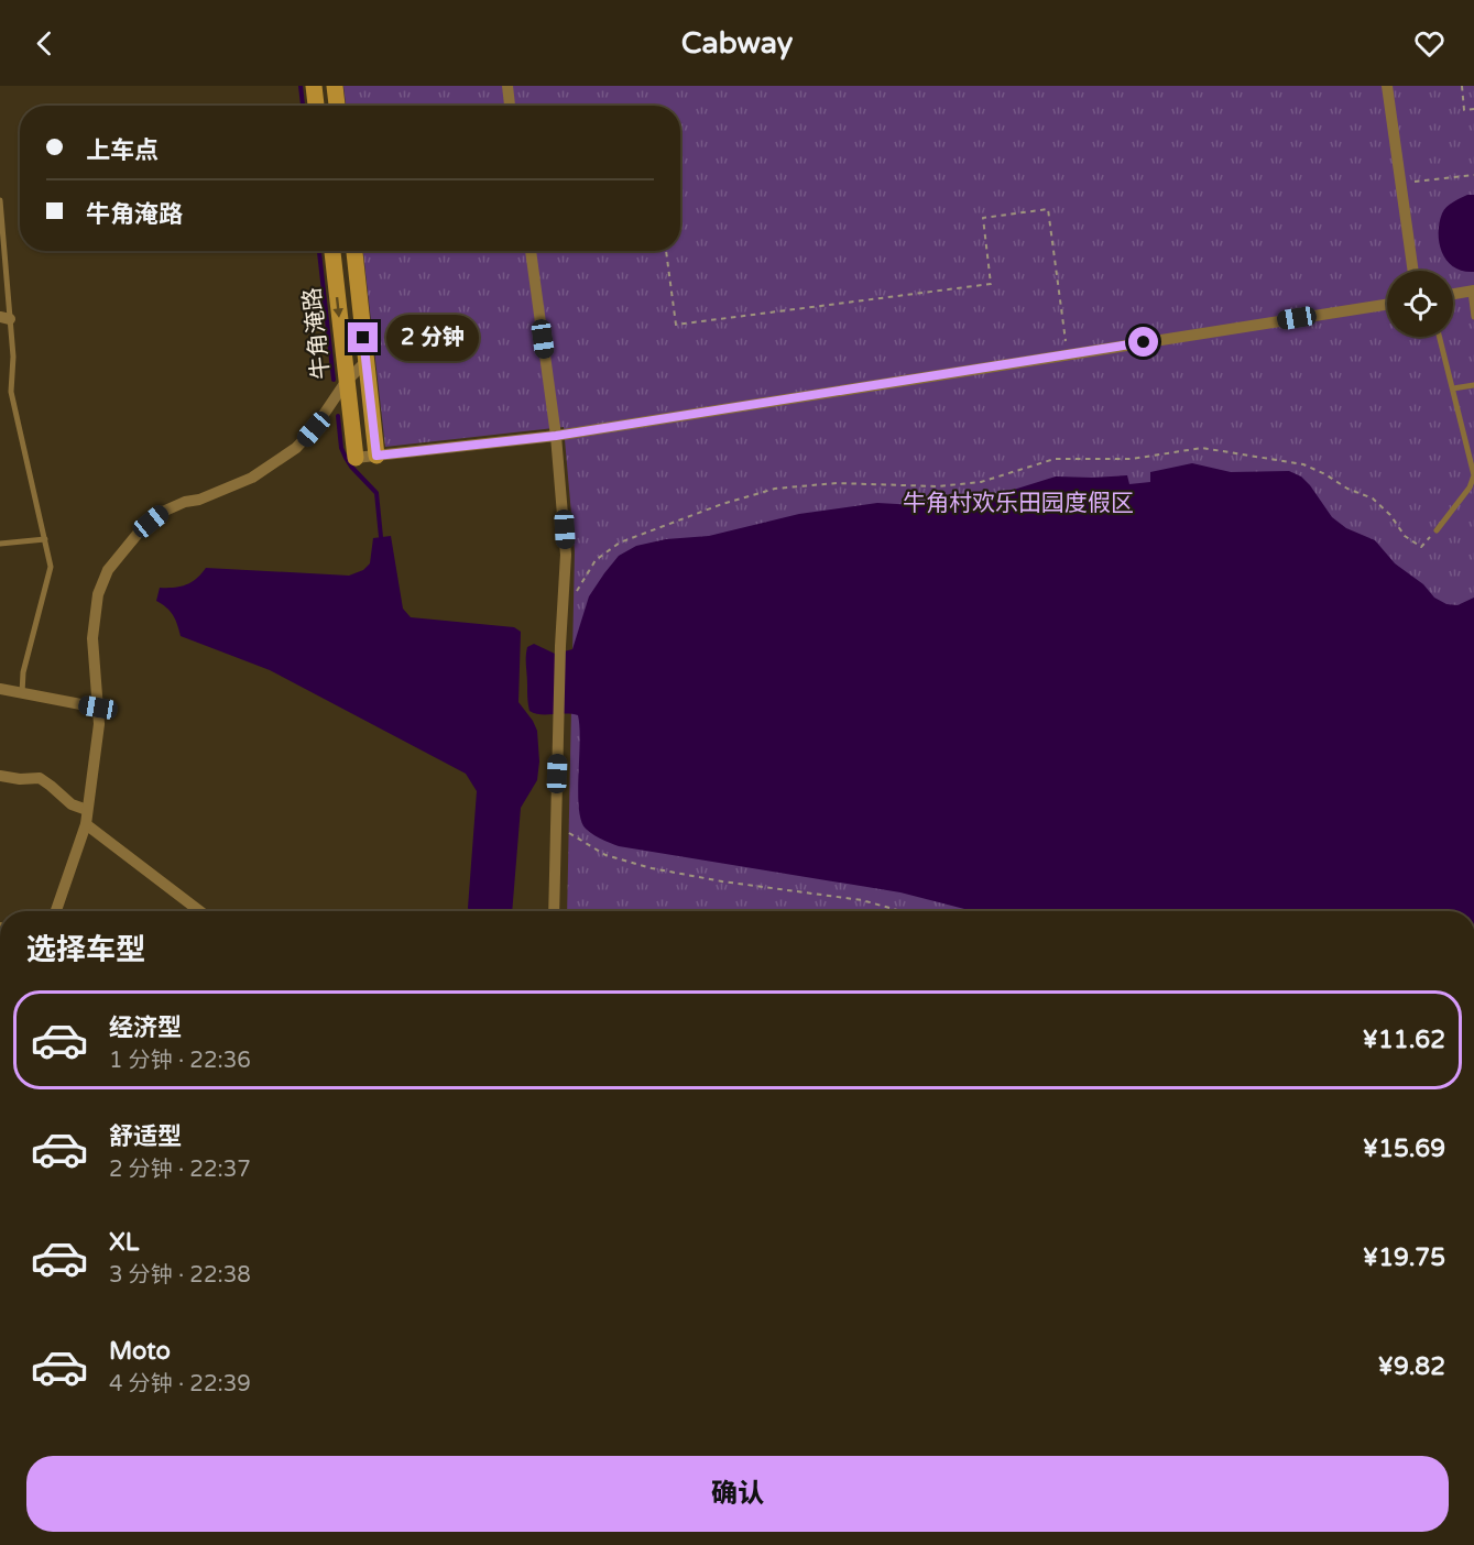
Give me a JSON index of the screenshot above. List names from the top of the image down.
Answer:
{
  "streets": {
    "street": ["牛角淹路"]
  },
  "parks": ["牛角村欢乐田园度假区"],
  "page": {
    "header": "Cabway",
    "banner": ["上车点", "牛角淹路"],
    "bubble": "2 分钟",
    "heading": "选择车型",
    "list": [
      {
        "name": "经济型",
        "note": "1 分钟 · 22:36",
        "value": "¥11.62"
      },
      {
        "name": "舒适型",
        "note": "2 分钟 · 22:37",
        "value": "¥15.69"
      },
      {
        "name": "XL",
        "note": "3 分钟 · 22:38",
        "value": "¥19.75"
      },
      {
        "name": "Moto",
        "note": "4 分钟 · 22:39",
        "value": "¥9.82"
      }
    ],
    "buttons": "确认"
  }
}
